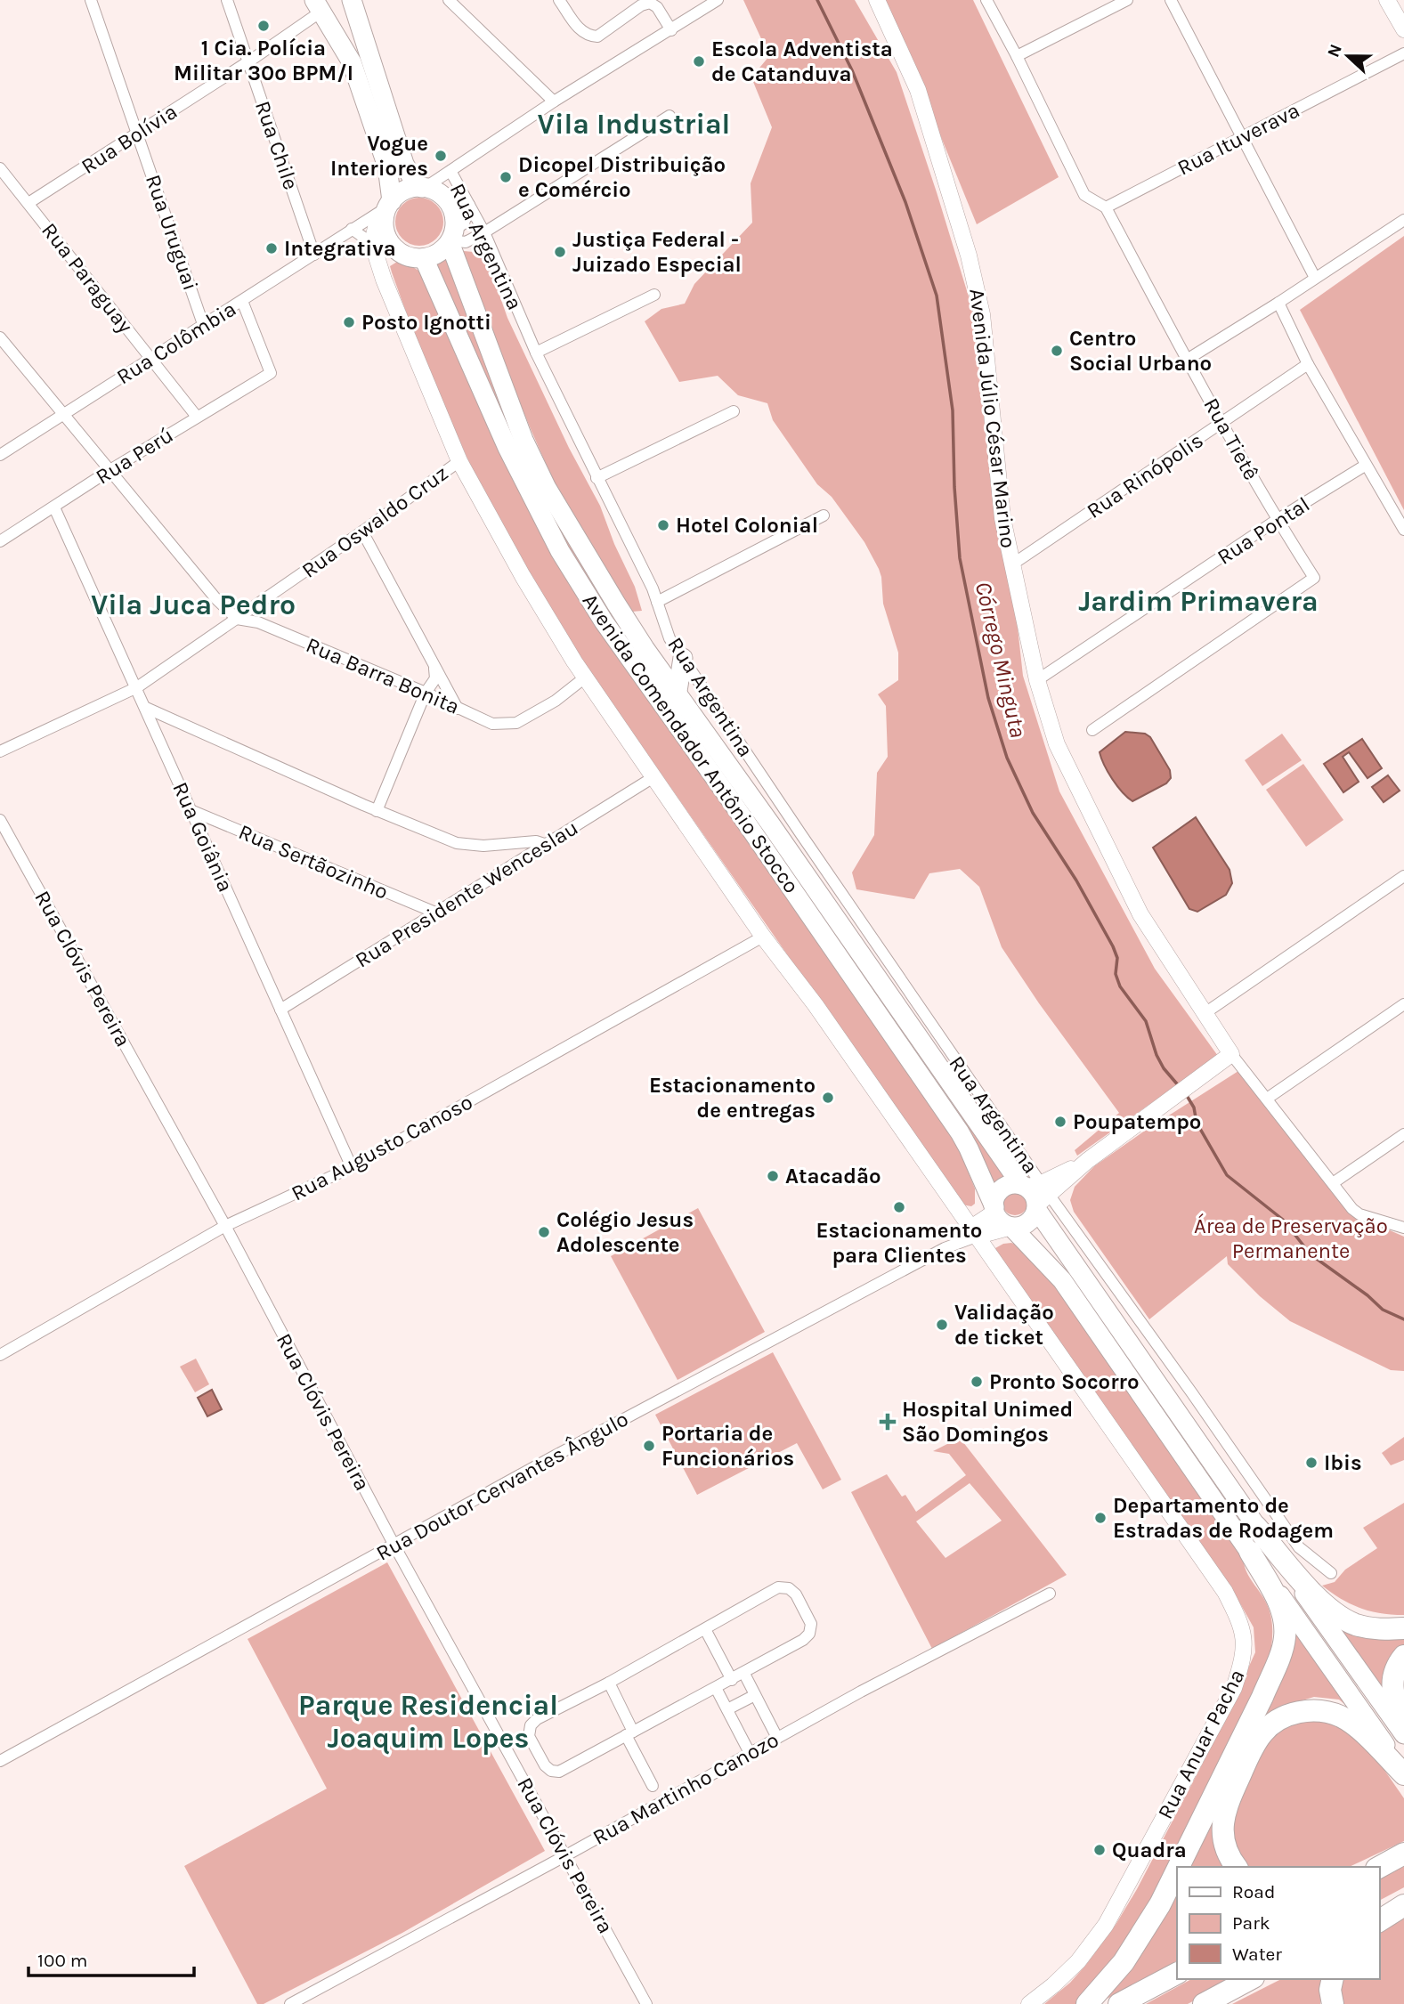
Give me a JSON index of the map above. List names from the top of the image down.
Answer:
{
  "streets": {
    "main road": ["Avenida Comendador Antônio Stocco"],
    "street": [
      "Rua Bolívia",
      "Rua Ituverava",
      "Rua Chile",
      "Rua Uruguai",
      "Rua Argentina",
      "Rua Paraguay",
      "Rua Colômbia",
      "Avenida Júlio César Marino",
      "Rua Tietê",
      "Rua Perú",
      "Rua Rinópolis",
      "Rua Oswaldo Cruz",
      "Rua Pontal",
      "Rua Barra Bonita",
      "Rua Goiânia",
      "Rua Sertãozinho",
      "Rua Presidente Wenceslau",
      "Rua Clóvis Pereira",
      "Rua Augusto Canoso",
      "Rua Doutor Cervantes Ângulo",
      "Rua Anuar Pacha",
      "Rua Martinho Canozo"
    ]
  },
  "crossings": [
    ["Rua Bolívia", "Rua Chile"],
    ["Rua Bolívia", "Rua Uruguai"],
    ["Rua Bolívia", "Rua Paraguay"],
    ["Rua Ituverava", "Rua Tietê"],
    ["Rua Chile", "Rua Colômbia"],
    ["Rua Uruguai", "Rua Colômbia"],
    ["Rua Argentina", "Avenida Comendador Antônio Stocco"],
    ["Rua Paraguay", "Rua Colômbia"],
    ["Rua Paraguay", "Rua Perú"],
    ["Rua Colômbia", "Rua Perú"],
    ["Rua Colômbia", "Avenida Comendador Antônio Stocco"],
    ["Avenida Júlio César Marino", "Rua Rinópolis"],
    ["Avenida Júlio César Marino", "Rua Pontal"],
    ["Rua Tietê", "Rua Rinópolis"],
    ["Rua Tietê", "Rua Pontal"],
    ["Rua Perú", "Rua Goiânia"],
    ["Rua Oswaldo Cruz", "Rua Barra Bonita"],
    ["Rua Oswaldo Cruz", "Rua Goiânia"],
    ["Rua Goiânia", "Rua Sertãozinho"],
    ["Rua Goiânia", "Rua Presidente Wenceslau"],
    ["Rua Goiânia", "Rua Augusto Canoso"],
    ["Rua Sertãozinho", "Rua Presidente Wenceslau"],
    ["Rua Clóvis Pereira", "Rua Augusto Canoso"],
    ["Rua Clóvis Pereira", "Rua Doutor Cervantes Ângulo"],
    ["Rua Clóvis Pereira", "Rua Martinho Canozo"],
    ["Rua Doutor Cervantes Ângulo", "Rua Anuar Pacha"]
  ],
  "districts": [
    "Vila Industrial",
    "Jardim Primavera",
    "Vila Juca Pedro",
    "Parque Residencial Joaquim Lopes"
  ],
  "water": ["Córrego Minguta"],
  "parks": ["Área de Preservação Permanente"],
  "places": {
    "other": [
      "1 Cia. Polícia Militar 30º BPM/I",
      "Escola Adventista de Catanduva",
      "Vogue Interiores",
      "Dicopel Distribuição e Comércio",
      "Integrativa",
      "Justiça Federal - Juizado Especial",
      "Posto Ignotti",
      "Centro Social Urbano",
      "Hotel Colonial",
      "Estacionamento de entregas",
      "Poupatempo",
      "Atacadão",
      "Estacionamento para Clientes",
      "Colégio Jesus Adolescente",
      "Validação de ticket",
      "Pronto Socorro",
      "Portaria de Funcionários",
      "Ibis",
      "Departamento de Estradas de Rodagem",
      "Quadra"
    ],
    "health": ["Hospital Unimed São Domingos"]
  },
  "legend": ["Road", "Park", "Water"],
  "scale_bar": "100 m",
  "north": "left"
}
